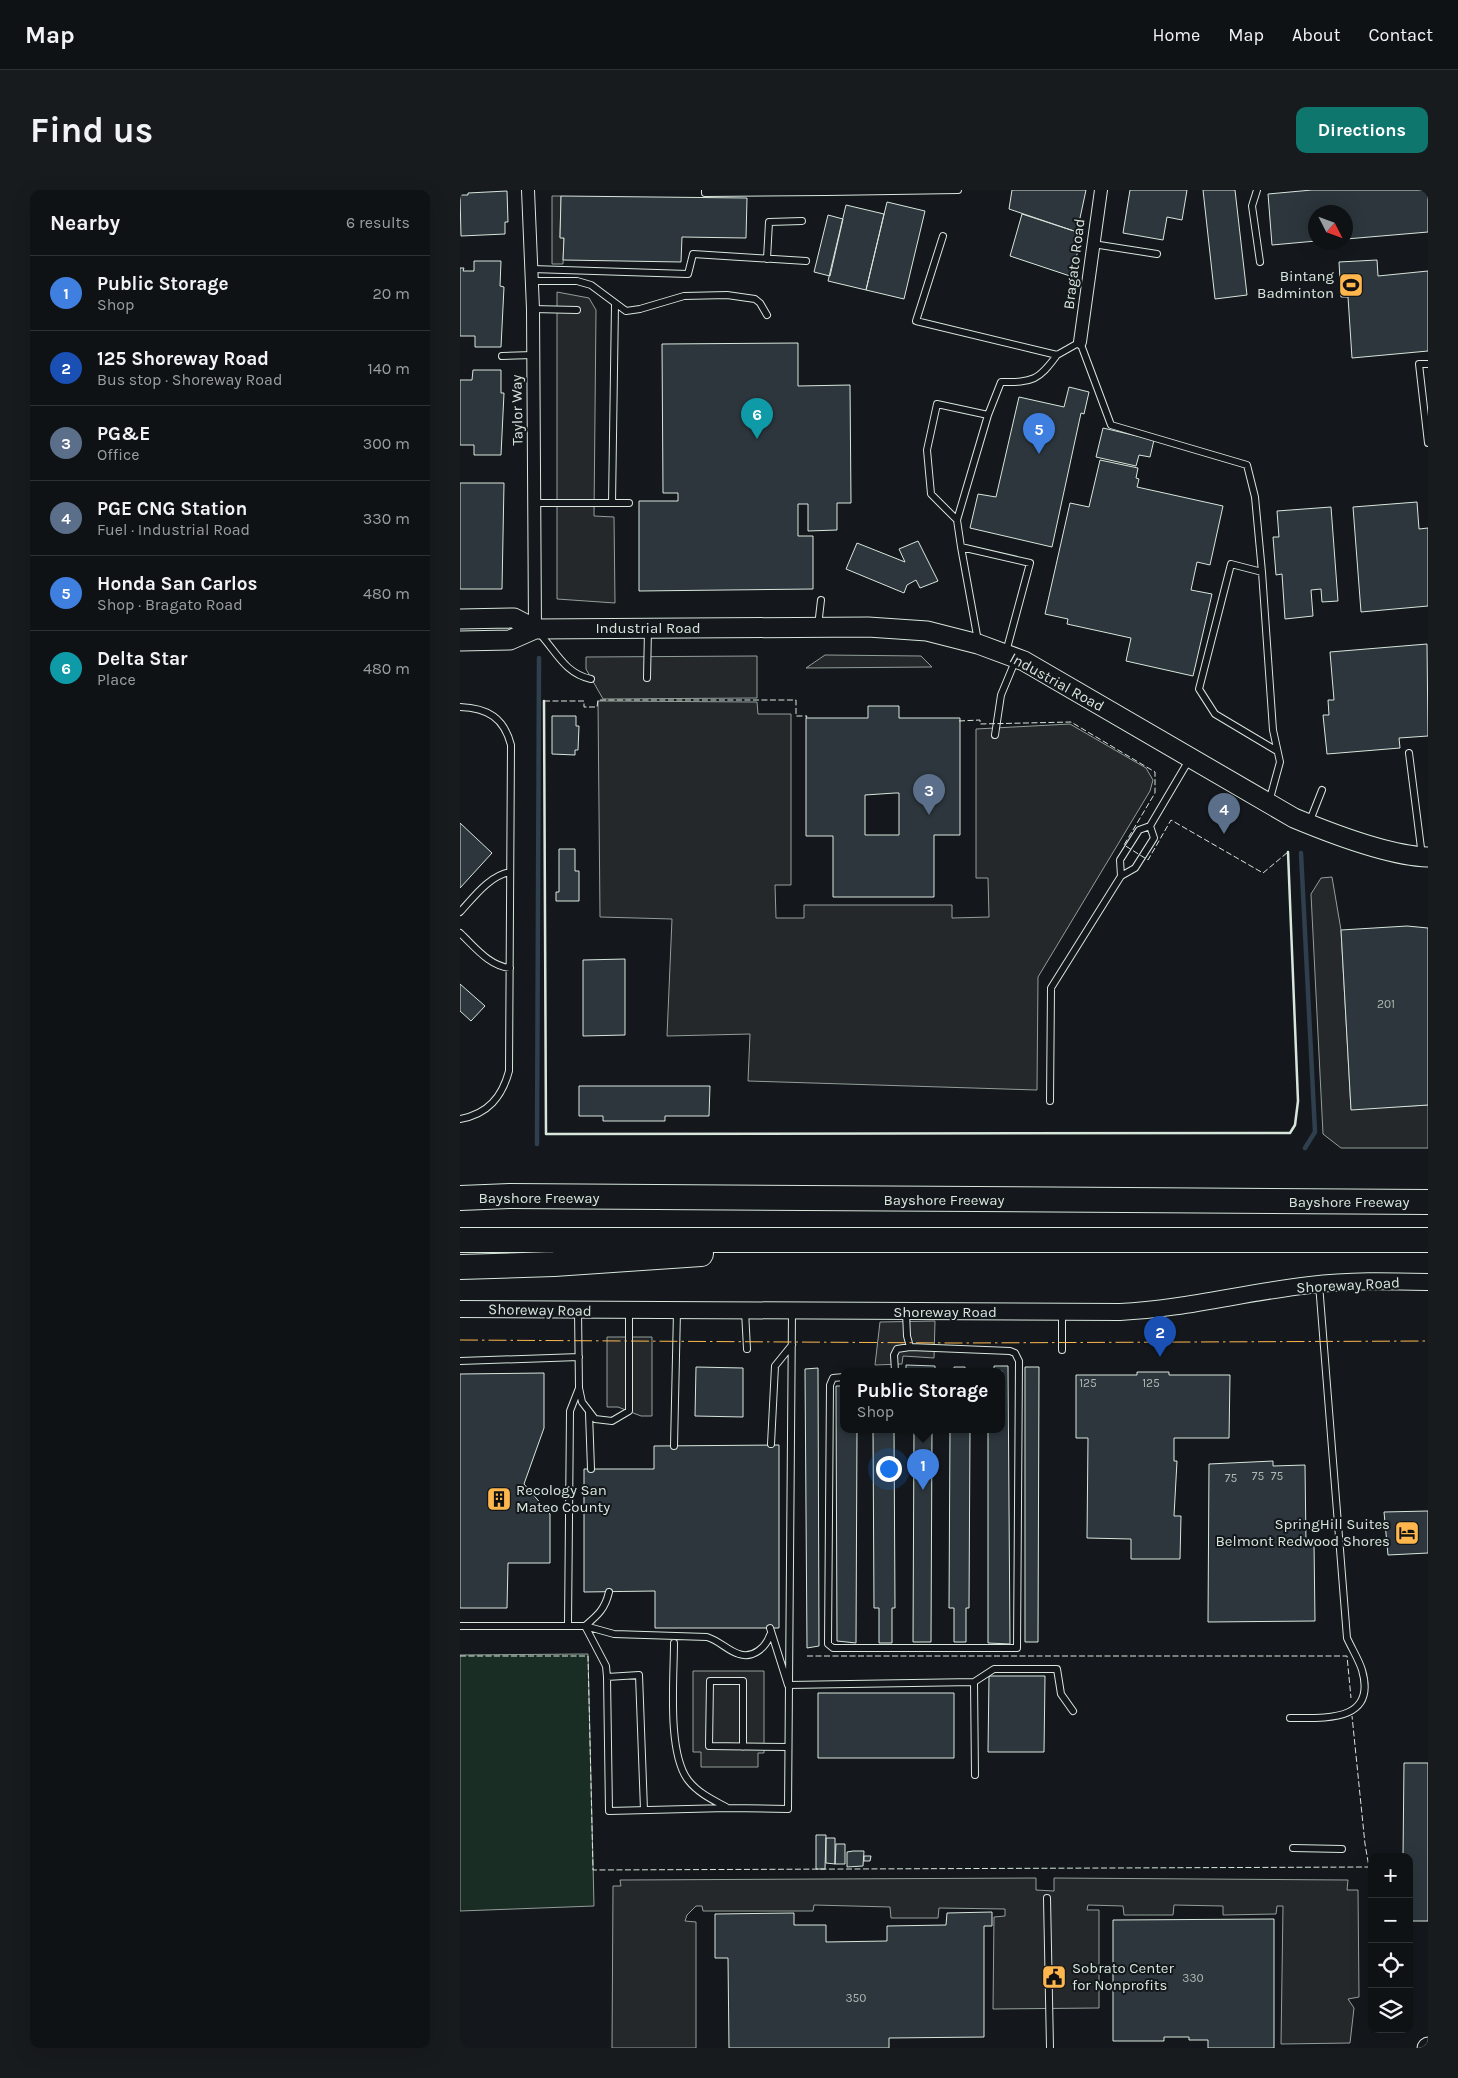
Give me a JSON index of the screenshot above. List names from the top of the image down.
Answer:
{
  "streets": {
    "highway": ["Bayshore Freeway"],
    "main road": ["Industrial Road"],
    "street": ["Bragato Road", "Taylor Way", "Shoreway Road"]
  },
  "crossings": [
    ["Taylor Way", "Industrial Road"]
  ],
  "places": {
    "sports": ["Bintang Badminton"],
    "building": ["Recology San Mateo County"],
    "hotel": ["SpringHill Suites Belmont Redwood Shores"],
    "public building": ["Sobrato Center for Nonprofits"]
  },
  "house_numbers": [
    "201",
    "125",
    "125",
    "75",
    "75",
    "75",
    "330",
    "350"
  ],
  "north": "bottom right",
  "page": {
    "header": "Map",
    "nav": [
      "Home",
      "Map",
      "About",
      "Contact"
    ],
    "buttons": "Directions",
    "title": "Find us",
    "heading": ["Nearby", "6 results"],
    "list": [
      {
        "mark": "1",
        "name": "Public Storage",
        "note": "Shop",
        "value": "20 m"
      },
      {
        "mark": "2",
        "name": "125 Shoreway Road",
        "note": "Bus stop · Shoreway Road",
        "value": "140 m"
      },
      {
        "mark": "3",
        "name": "PG&E",
        "note": "Office",
        "value": "300 m"
      },
      {
        "mark": "4",
        "name": "PGE CNG Station",
        "note": "Fuel · Industrial Road",
        "value": "330 m"
      },
      {
        "mark": "5",
        "name": "Honda San Carlos",
        "note": "Shop · Bragato Road",
        "value": "480 m"
      },
      {
        "mark": "6",
        "name": "Delta Star",
        "note": "Place",
        "value": "480 m"
      }
    ],
    "pins": [
      "6",
      "5",
      "3",
      "4",
      "2",
      "1"
    ],
    "popup": ["Public Storage", "Shop"],
    "map_buttons": ["+", "−"]
  }
}
